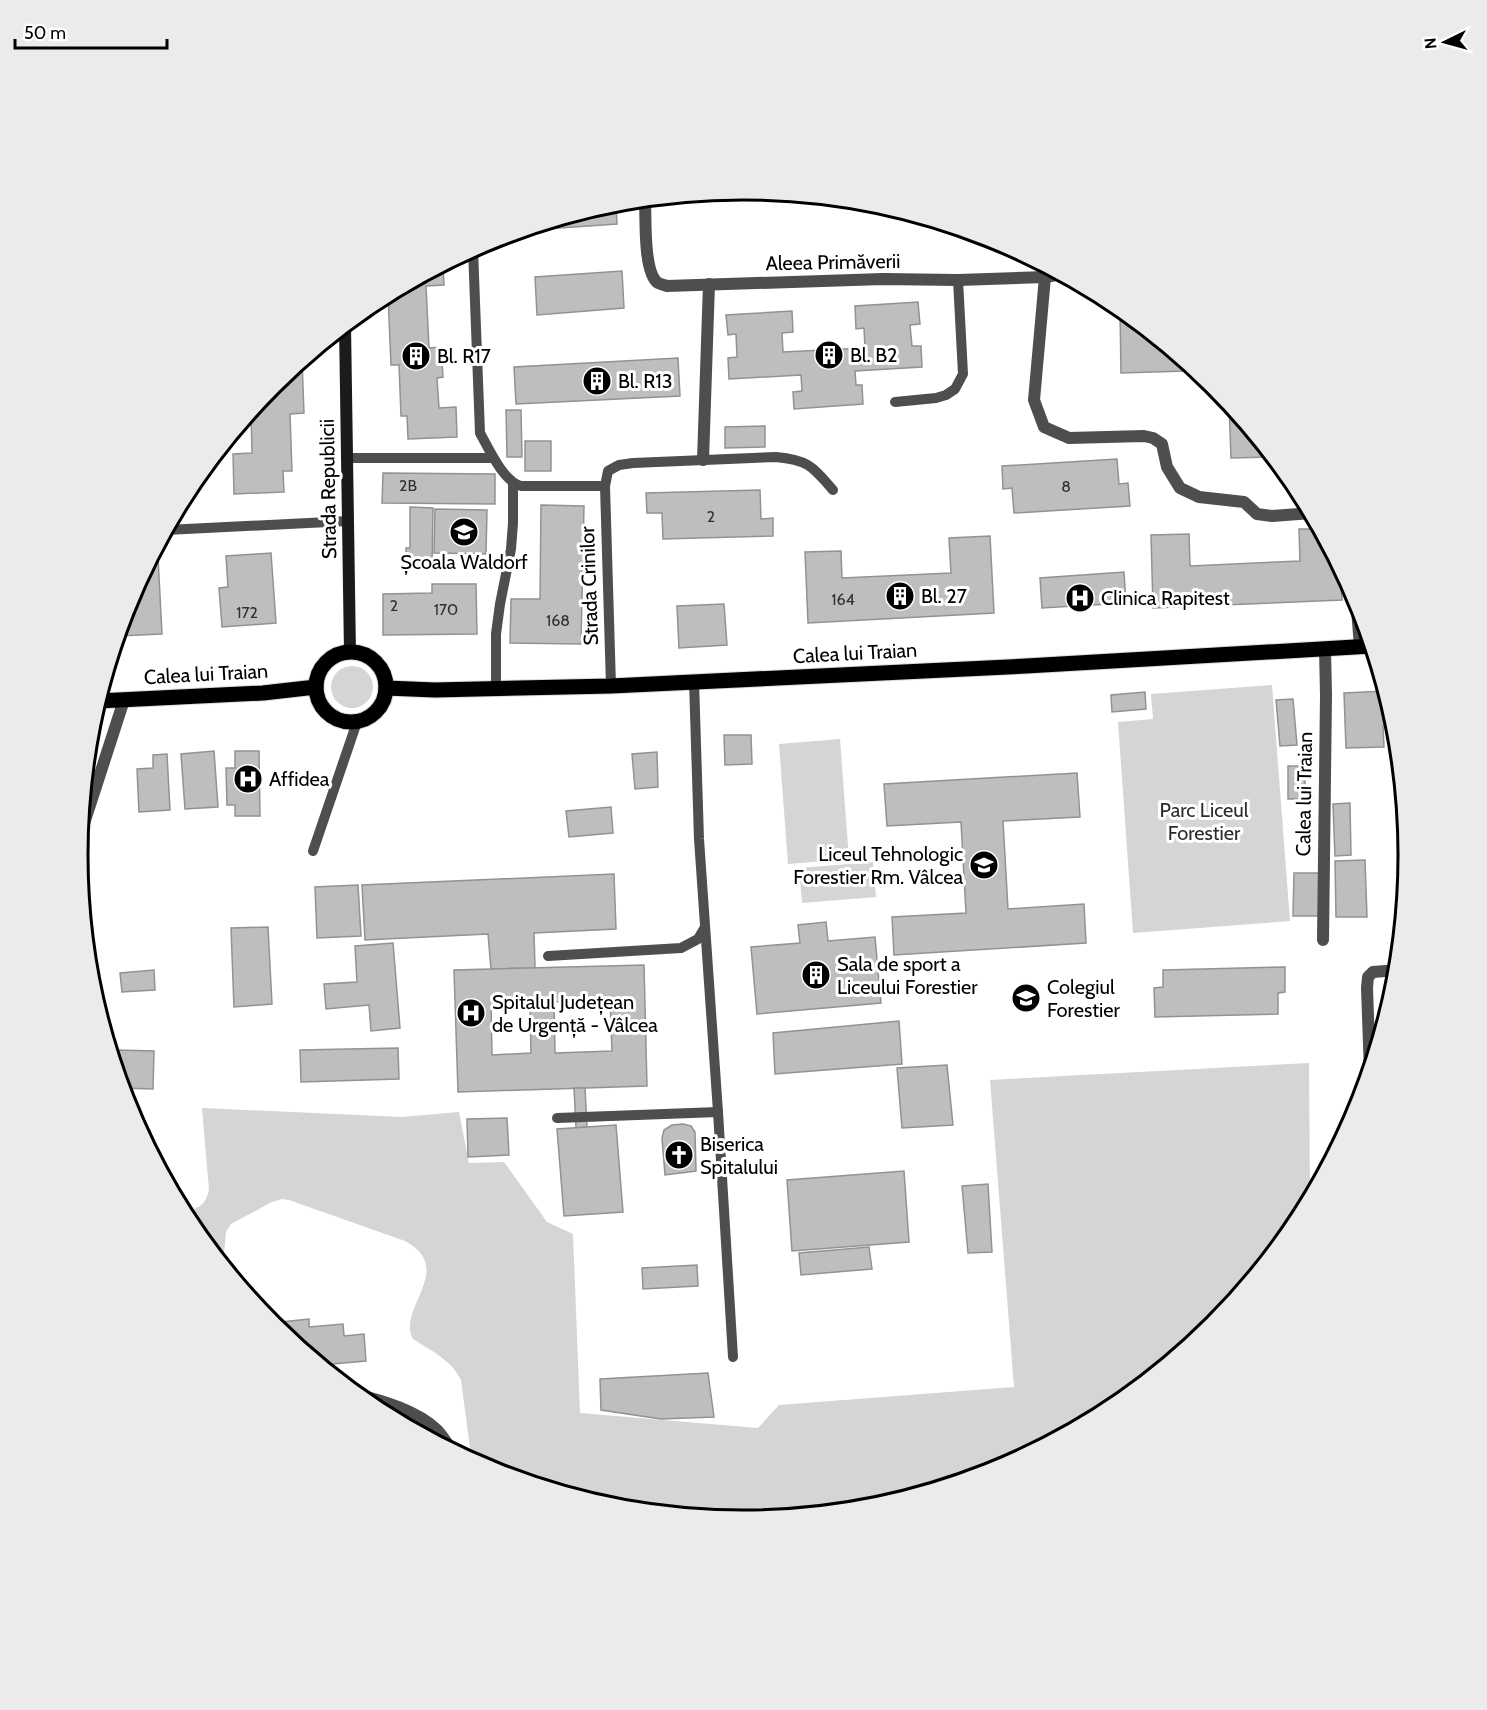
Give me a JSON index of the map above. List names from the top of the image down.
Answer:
{
  "streets": {
    "main road": ["Strada Republicii", "Calea lui Traian"],
    "street": ["Aleea Primăverii"],
    "lane": ["Strada Crinilor"]
  },
  "crossings": [
    ["Strada Republicii", "Calea lui Traian"],
    ["Strada Crinilor", "Calea lui Traian"]
  ],
  "parks": ["Parc Liceul Forestier"],
  "places": {
    "building": [
      "Bl. B2",
      "Bl. R17",
      "Bl. R13",
      "Bl. 27",
      "Sala de sport a Liceului Forestier"
    ],
    "school or university": ["Școala Waldorf", "Liceul Tehnologic Forestier Rm. Vâlcea", "Colegiul Forestier"],
    "hospital": ["Clinica Rapitest", "Affidea", "Spitalul Județean de Urgență - Vâlcea"],
    "church": ["Biserica Spitalului"]
  },
  "house_numbers": [
    "2B",
    "8",
    "2",
    "164",
    "2",
    "170",
    "172",
    "168"
  ],
  "scale_bar": "50 m",
  "north": "left"
}
